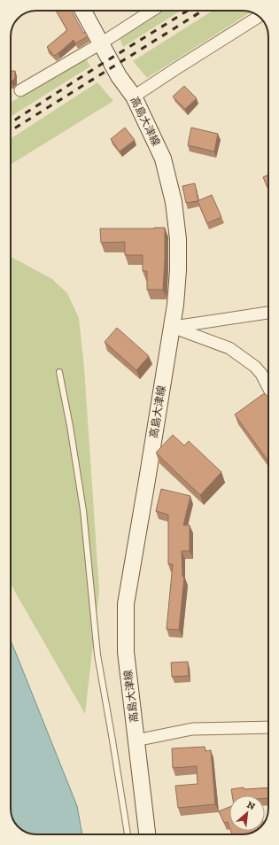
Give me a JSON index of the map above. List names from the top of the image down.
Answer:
{
  "streets": {
    "main road": ["高島大津線"]
  },
  "north": "top right"
}
